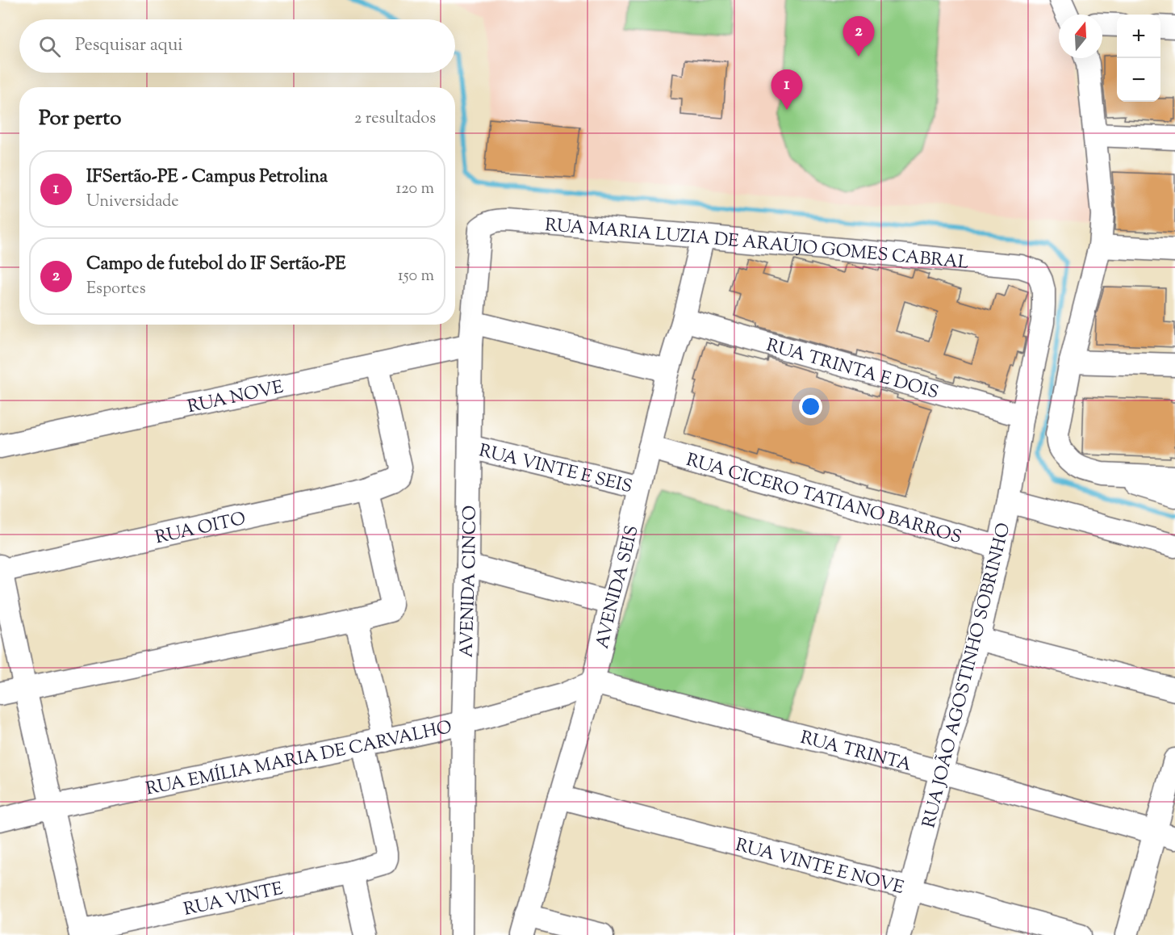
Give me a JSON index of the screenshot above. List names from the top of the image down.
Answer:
{
  "streets": {
    "street": [
      "RUA MARIA LUZIA DE ARAÚJO GOMES CABRAL",
      "RUA TRINTA E DOIS",
      "RUA NOVE",
      "RUA VINTE E SEIS",
      "RUA CICERO TATIANO BARROS",
      "RUA OITO",
      "AVENIDA CINCO",
      "AVENIDA SEIS",
      "RUA JOÃO AGOSTINHO SOBRINHO",
      "RUA TRINTA",
      "RUA EMÍLIA MARIA DE CARVALHO",
      "RUA VINTE E NOVE",
      "RUA VINTE"
    ]
  },
  "crossings": [
    ["RUA MARIA LUZIA DE ARAÚJO GOMES CABRAL", "AVENIDA CINCO"],
    ["RUA MARIA LUZIA DE ARAÚJO GOMES CABRAL", "AVENIDA SEIS"],
    ["RUA MARIA LUZIA DE ARAÚJO GOMES CABRAL", "RUA JOÃO AGOSTINHO SOBRINHO"],
    ["RUA TRINTA E DOIS", "AVENIDA SEIS"],
    ["RUA TRINTA E DOIS", "RUA JOÃO AGOSTINHO SOBRINHO"],
    ["RUA NOVE", "RUA OITO"],
    ["RUA NOVE", "AVENIDA CINCO"],
    ["RUA VINTE E SEIS", "AVENIDA CINCO"],
    ["RUA VINTE E SEIS", "AVENIDA SEIS"],
    ["RUA CICERO TATIANO BARROS", "AVENIDA SEIS"],
    ["RUA CICERO TATIANO BARROS", "RUA JOÃO AGOSTINHO SOBRINHO"],
    ["AVENIDA CINCO", "RUA EMÍLIA MARIA DE CARVALHO"],
    ["AVENIDA SEIS", "RUA TRINTA"],
    ["AVENIDA SEIS", "RUA EMÍLIA MARIA DE CARVALHO"],
    ["AVENIDA SEIS", "RUA VINTE E NOVE"],
    ["RUA JOÃO AGOSTINHO SOBRINHO", "RUA TRINTA"],
    ["RUA JOÃO AGOSTINHO SOBRINHO", "RUA VINTE E NOVE"],
    ["RUA TRINTA", "RUA EMÍLIA MARIA DE CARVALHO"],
    ["RUA EMÍLIA MARIA DE CARVALHO", "RUA VINTE"]
  ],
  "north": "top",
  "page": {
    "map_buttons": ["+", "−"],
    "pins": ["2", "1"],
    "search": "Pesquisar aqui",
    "heading": ["Por perto", "2 resultados"],
    "list": [
      {
        "mark": "1",
        "name": "IFSertão-PE - Campus Petrolina",
        "note": "Universidade",
        "value": "120 m"
      },
      {
        "mark": "2",
        "name": "Campo de futebol do IF Sertão-PE",
        "note": "Esportes",
        "value": "150 m"
      }
    ]
  }
}
